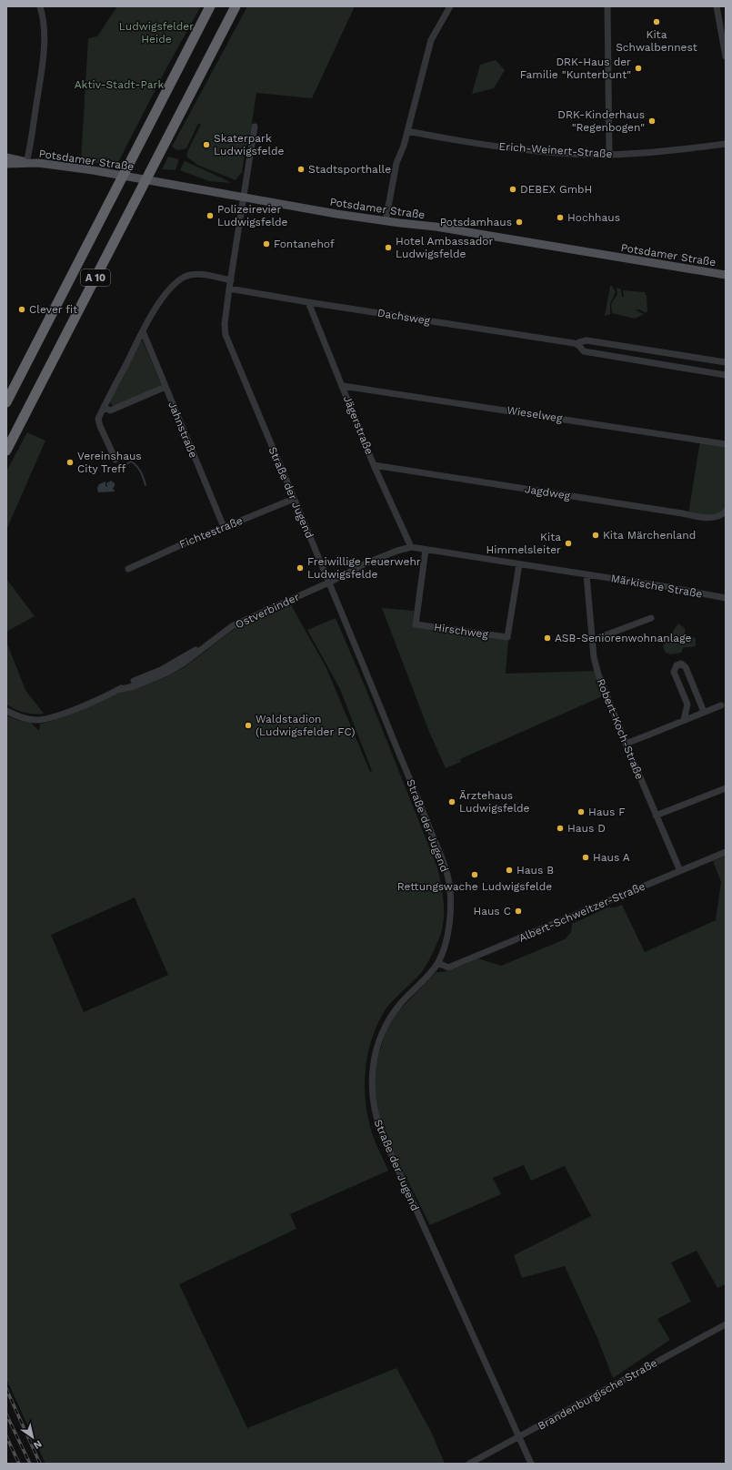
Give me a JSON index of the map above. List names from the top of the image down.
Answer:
{
  "streets": {
    "highway": ["A 10"],
    "main road": ["Potsdamer Straße"],
    "street": [
      "Erich-Weinert-Straße",
      "Dachsweg",
      "Wieselweg",
      "Jägerstraße",
      "Jahnstraße",
      "Straße der Jugend",
      "Jagdweg",
      "Fichtestraße",
      "Märkische Straße",
      "Ostverbinder",
      "Hirschweg",
      "Robert-Koch-Straße",
      "Albert-Schweitzer-Straße",
      "Brandenburgische Straße"
    ]
  },
  "crossings": [
    ["Potsdamer Straße", "Straße der Jugend"],
    ["Dachsweg", "Jägerstraße"],
    ["Dachsweg", "Straße der Jugend"],
    ["Wieselweg", "Jägerstraße"],
    ["Jägerstraße", "Jagdweg"],
    ["Jahnstraße", "Fichtestraße"],
    ["Straße der Jugend", "Fichtestraße"],
    ["Straße der Jugend", "Ostverbinder"],
    ["Straße der Jugend", "Albert-Schweitzer-Straße"],
    ["Straße der Jugend", "Brandenburgische Straße"],
    ["Märkische Straße", "Robert-Koch-Straße"],
    ["Robert-Koch-Straße", "Albert-Schweitzer-Straße"]
  ],
  "parks": ["Ludwigsfelder Heide", "Aktiv-Stadt-Park"],
  "places": [
    "Kita Schwalbennest",
    "DRK-Haus der Familie \"Kunterbunt\"",
    "DRK-Kinderhaus \"Regenbogen\"",
    "Skaterpark Ludwigsfelde",
    "Stadtsporthalle",
    "DEBEX GmbH",
    "Polizeirevier Ludwigsfelde",
    "Hochhaus",
    "Potsdamhaus",
    "Fontanehof",
    "Hotel Ambassador Ludwigsfelde",
    "Clever fit",
    "Vereinshaus City Treff",
    "Kita Märchenland",
    "Kita Himmelsleiter",
    "Freiwillige Feuerwehr Ludwigsfelde",
    "ASB-Seniorenwohnanlage",
    "Waldstadion (Ludwigsfelder FC)",
    "Ärztehaus Ludwigsfelde",
    "Haus F",
    "Haus D",
    "Haus A",
    "Haus B",
    "Rettungswache Ludwigsfelde",
    "Haus C"
  ],
  "north": "bottom right"
}
